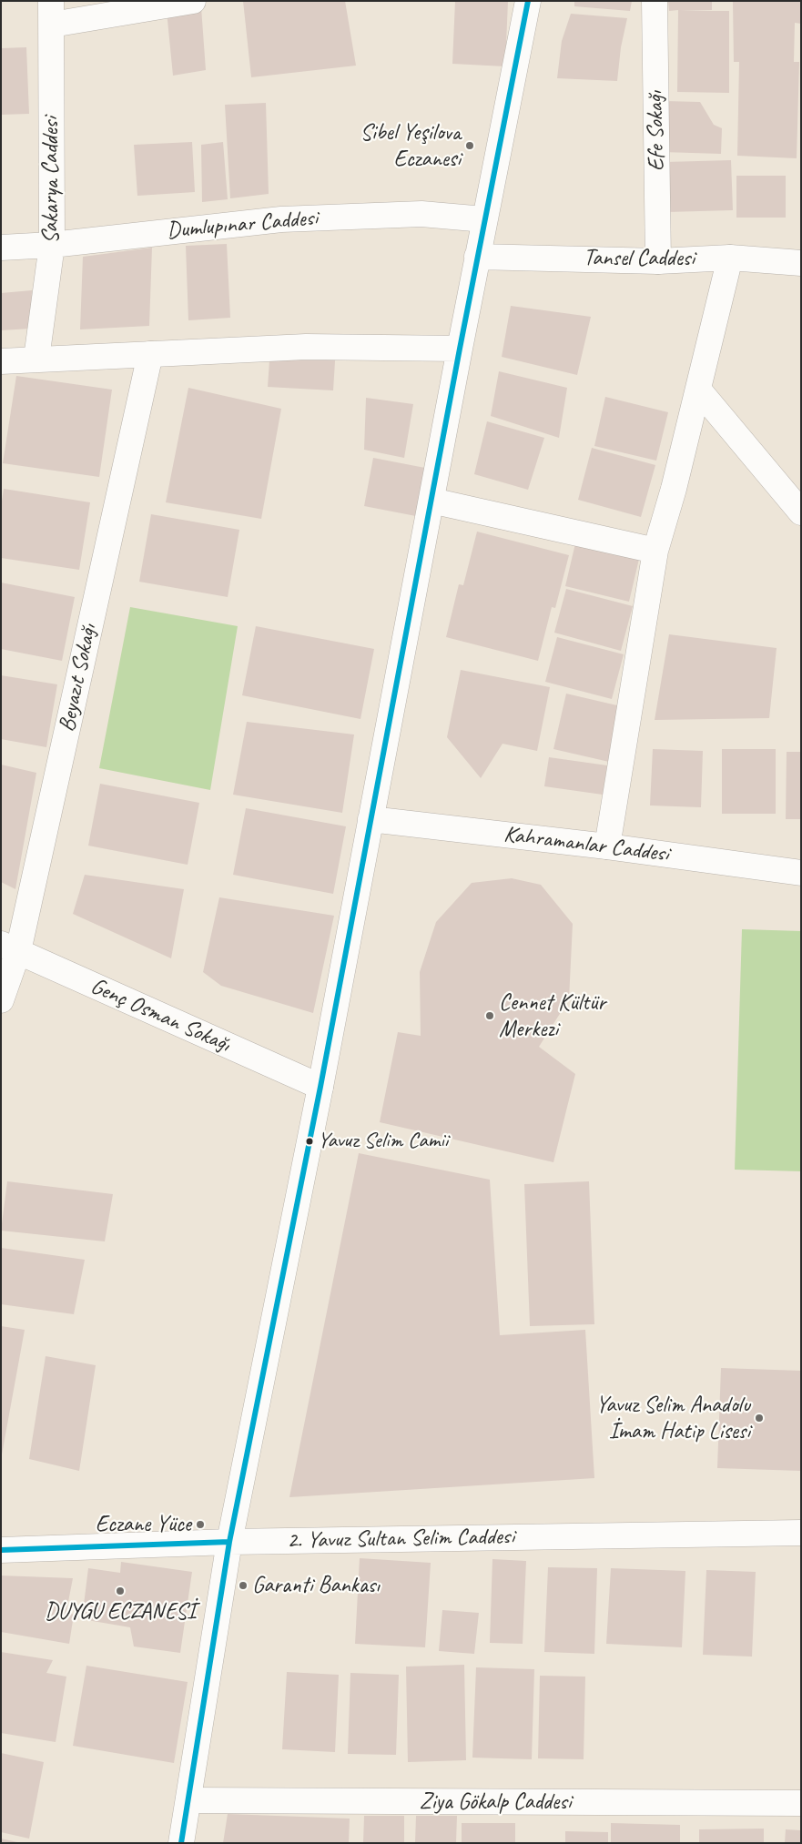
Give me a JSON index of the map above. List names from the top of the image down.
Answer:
{
  "streets": {
    "street": [
      "Efe Sokağı",
      "Sakarya Caddesi",
      "Dumlupınar Caddesi",
      "Tansel Caddesi",
      "Beyazıt Sokağı",
      "Kahramanlar Caddesi",
      "Genç Osman Sokağı",
      "2. Yavuz Sultan Selim Caddesi",
      "Ziya Gökalp Caddesi"
    ]
  },
  "crossings": [
    ["Efe Sokağı", "Tansel Caddesi"],
    ["Sakarya Caddesi", "Dumlupınar Caddesi"],
    ["Beyazıt Sokağı", "Genç Osman Sokağı"]
  ],
  "places": [
    "Sibel Yeşilova Eczanesi",
    "Cennet Kültür Merkezi",
    "Yavuz Selim Camii",
    "Yavuz Selim Anadolu İmam Hatip Lisesi",
    "Eczane Yüce",
    "Garanti Bankası",
    "DUYGU ECZANESİ"
  ]
}
